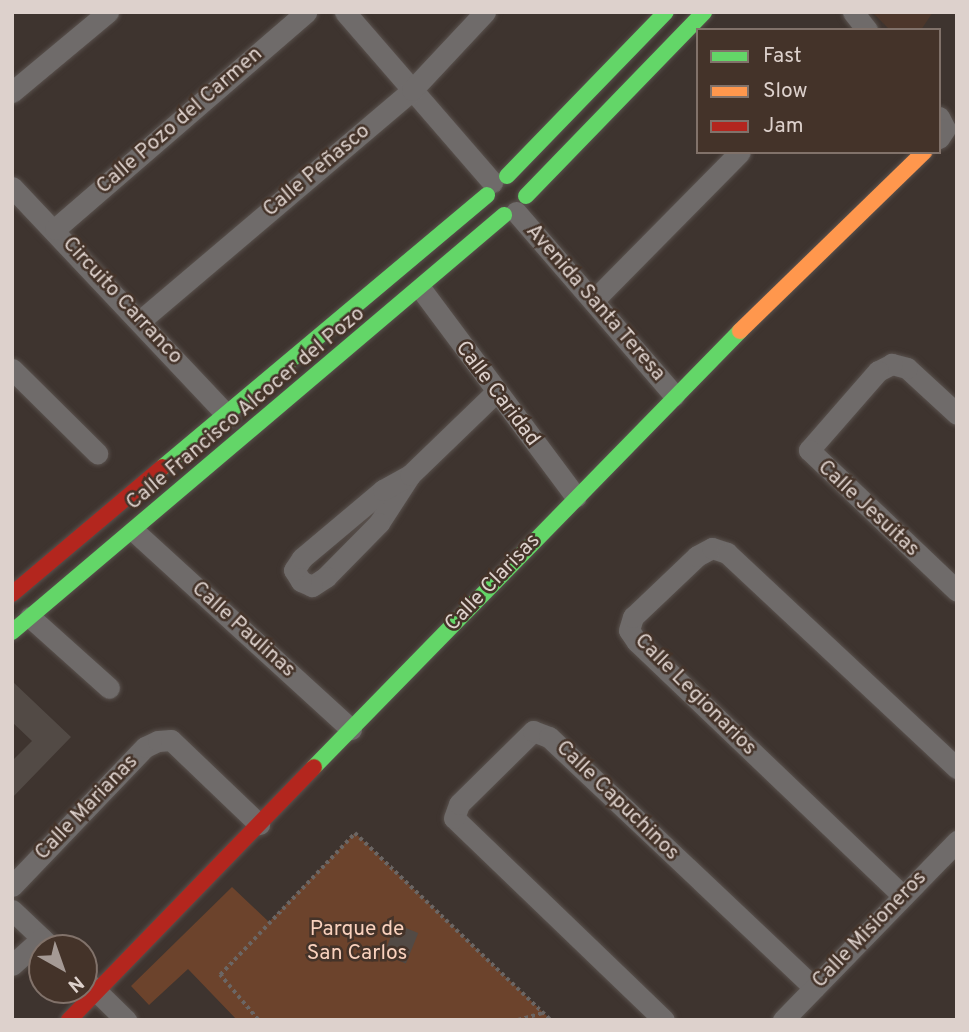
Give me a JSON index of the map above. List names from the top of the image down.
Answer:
{
  "streets": {
    "street": [
      "Calle Pozo del Carmen",
      "Calle Peñasco",
      "Circuito Carranco",
      "Avenida Santa Teresa",
      "Calle Caridad",
      "Calle Francisco Alcocer del Pozo",
      "Calle Jesuitas",
      "Calle Clarisas",
      "Calle Paulinas",
      "Calle Legionarios",
      "Calle Capuchinos",
      "Calle Marianas",
      "Calle Misioneros"
    ]
  },
  "crossings": [
    ["Calle Pozo del Carmen", "Circuito Carranco"],
    ["Calle Peñasco", "Circuito Carranco"],
    ["Circuito Carranco", "Calle Francisco Alcocer del Pozo"],
    ["Avenida Santa Teresa", "Calle Francisco Alcocer del Pozo"],
    ["Avenida Santa Teresa", "Calle Clarisas"],
    ["Calle Caridad", "Calle Francisco Alcocer del Pozo"],
    ["Calle Caridad", "Calle Clarisas"],
    ["Calle Francisco Alcocer del Pozo", "Calle Paulinas"],
    ["Calle Clarisas", "Calle Paulinas"],
    ["Calle Clarisas", "Calle Marianas"],
    ["Calle Legionarios", "Calle Misioneros"],
    ["Calle Capuchinos", "Calle Misioneros"]
  ],
  "parks": ["Parque de San Carlos"],
  "legend": ["Fast", "Slow", "Jam"],
  "north": "bottom right"
}
